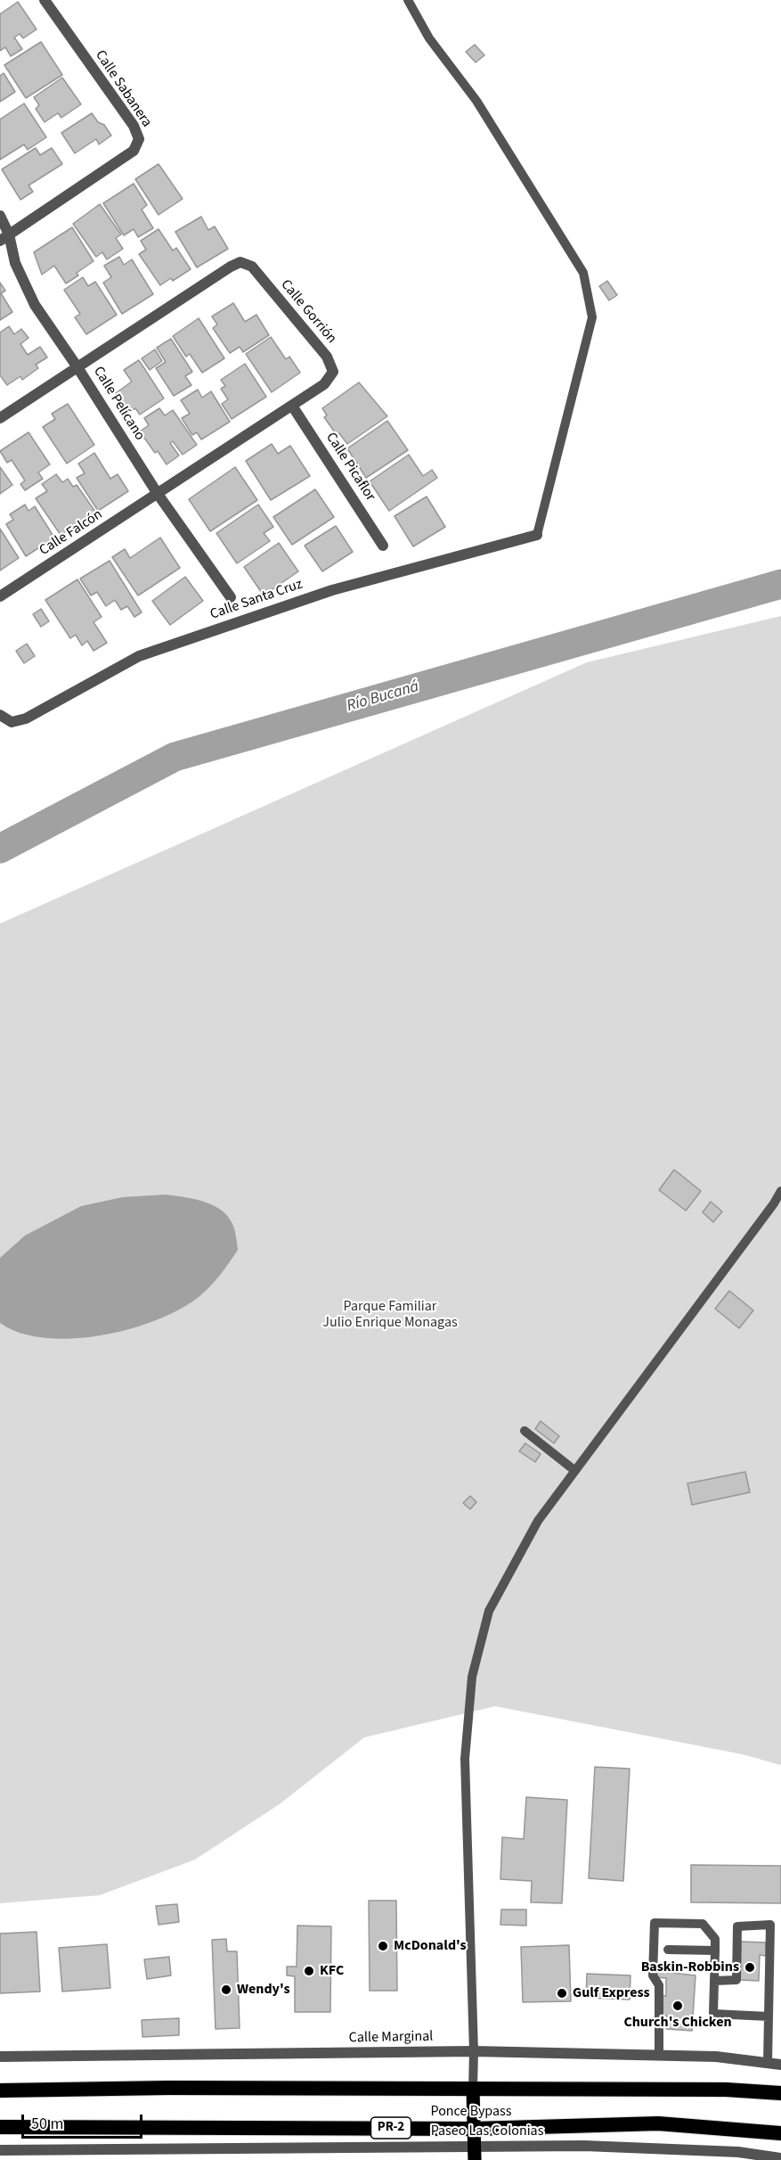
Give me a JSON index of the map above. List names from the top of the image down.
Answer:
{
  "streets": {
    "highway": ["Ponce Bypass", "PR-2"],
    "street": [
      "Calle Sabanera",
      "Calle Gorrión",
      "Calle Pelícano",
      "Calle Picaflor",
      "Calle Falcón",
      "Calle Santa Cruz",
      "Calle Marginal",
      "Paseo Las Colonias"
    ]
  },
  "crossings": [
    ["Calle Sabanera", "Calle Pelícano"],
    ["Calle Gorrión", "Calle Pelícano"],
    ["Calle Gorrión", "Calle Picaflor"],
    ["Calle Gorrión", "Calle Falcón"],
    ["Calle Pelícano", "Calle Falcón"]
  ],
  "water": ["Río Bucaná"],
  "parks": ["Parque Familiar Julio Enrique Monagas"],
  "places": [
    "McDonald's",
    "Baskin-Robbins",
    "KFC",
    "Wendy's",
    "Gulf Express",
    "Church's Chicken"
  ],
  "scale_bar": "50 m"
}
